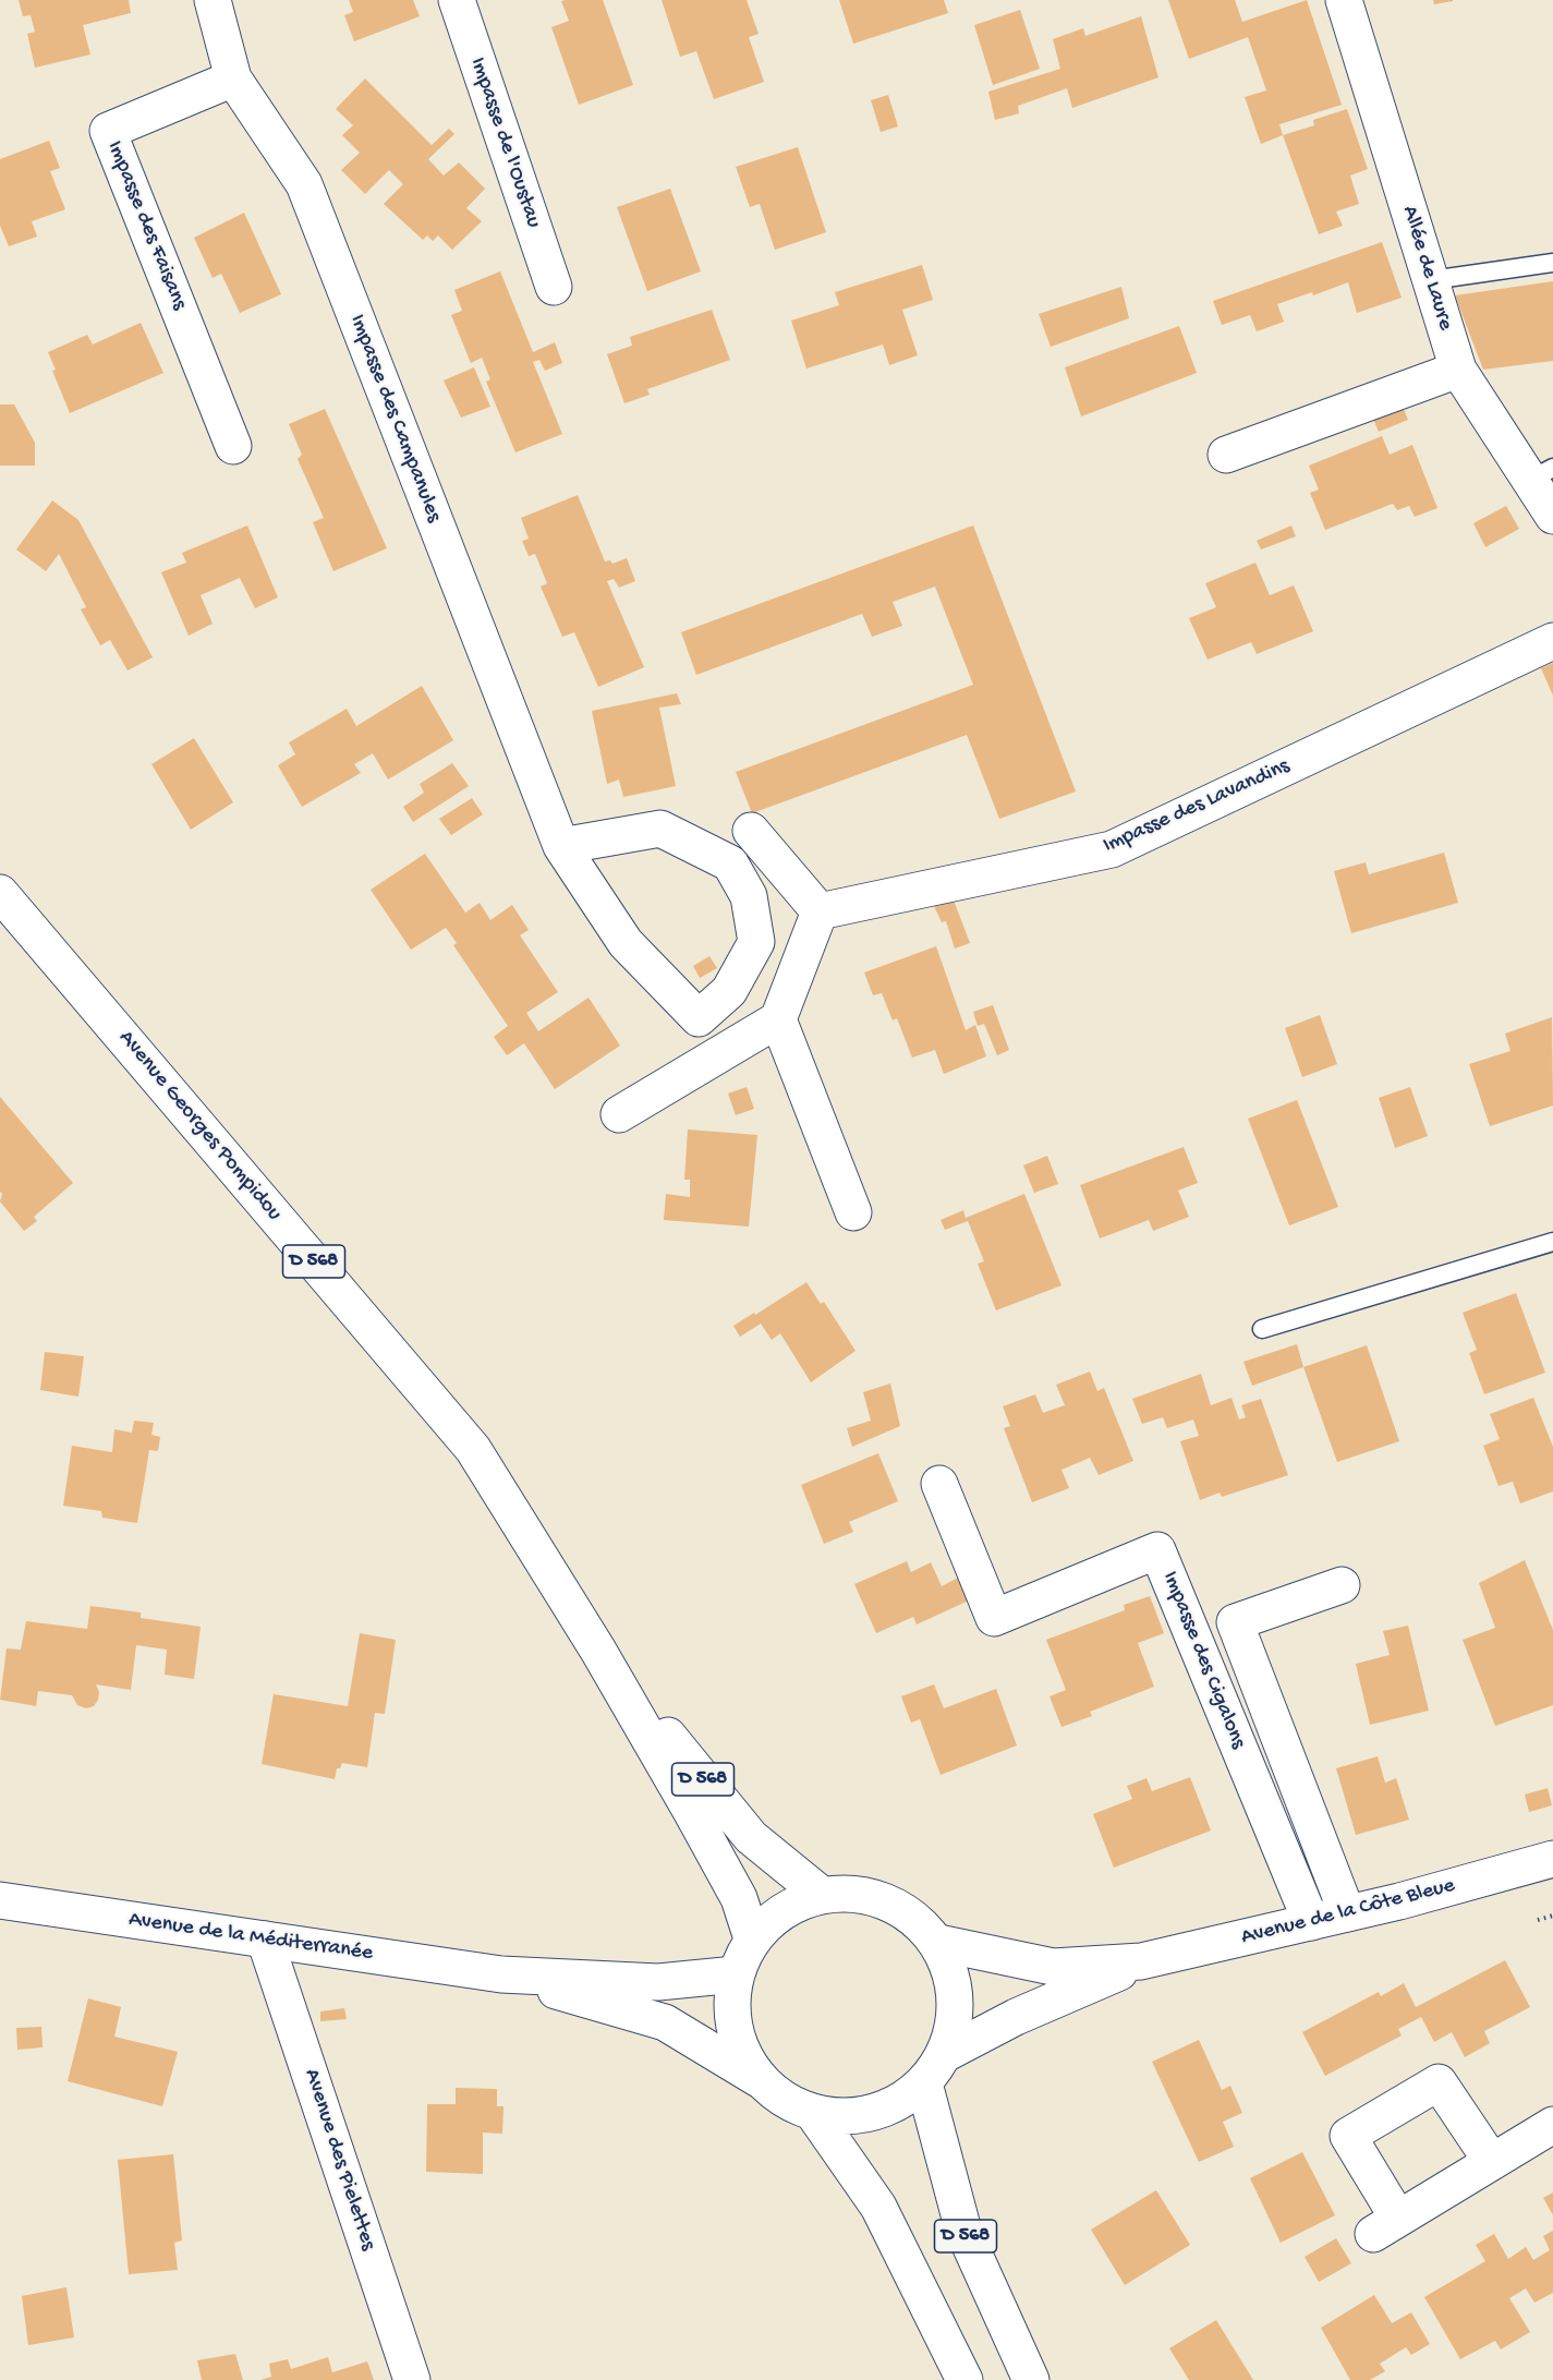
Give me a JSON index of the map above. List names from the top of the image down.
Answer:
{
  "streets": {
    "street": [
      "Impasse de l'Oustau",
      "Impasse des Faisans",
      "Allée de Laure",
      "Impasse des Campanules",
      "Impasse des Lavandins",
      "Avenue Georges Pompidou",
      "D 568",
      "Impasse des Cigalons",
      "Avenue de la Côte Bleue",
      "Avenue de la Méditerranée",
      "Avenue des Pielettes"
    ]
  },
  "crossings": [
    ["Impasse des Faisans", "Impasse des Campanules"],
    ["Avenue Georges Pompidou", "D 568"],
    ["Avenue Georges Pompidou", "Avenue de la Côte Bleue"],
    ["Avenue Georges Pompidou", "Avenue de la Méditerranée"],
    ["D 568", "Avenue de la Côte Bleue"],
    ["D 568", "Avenue de la Méditerranée"],
    ["Impasse des Cigalons", "Avenue de la Côte Bleue"],
    ["Avenue de la Côte Bleue", "Avenue de la Méditerranée"],
    ["Avenue de la Méditerranée", "Avenue des Pielettes"]
  ]
}
